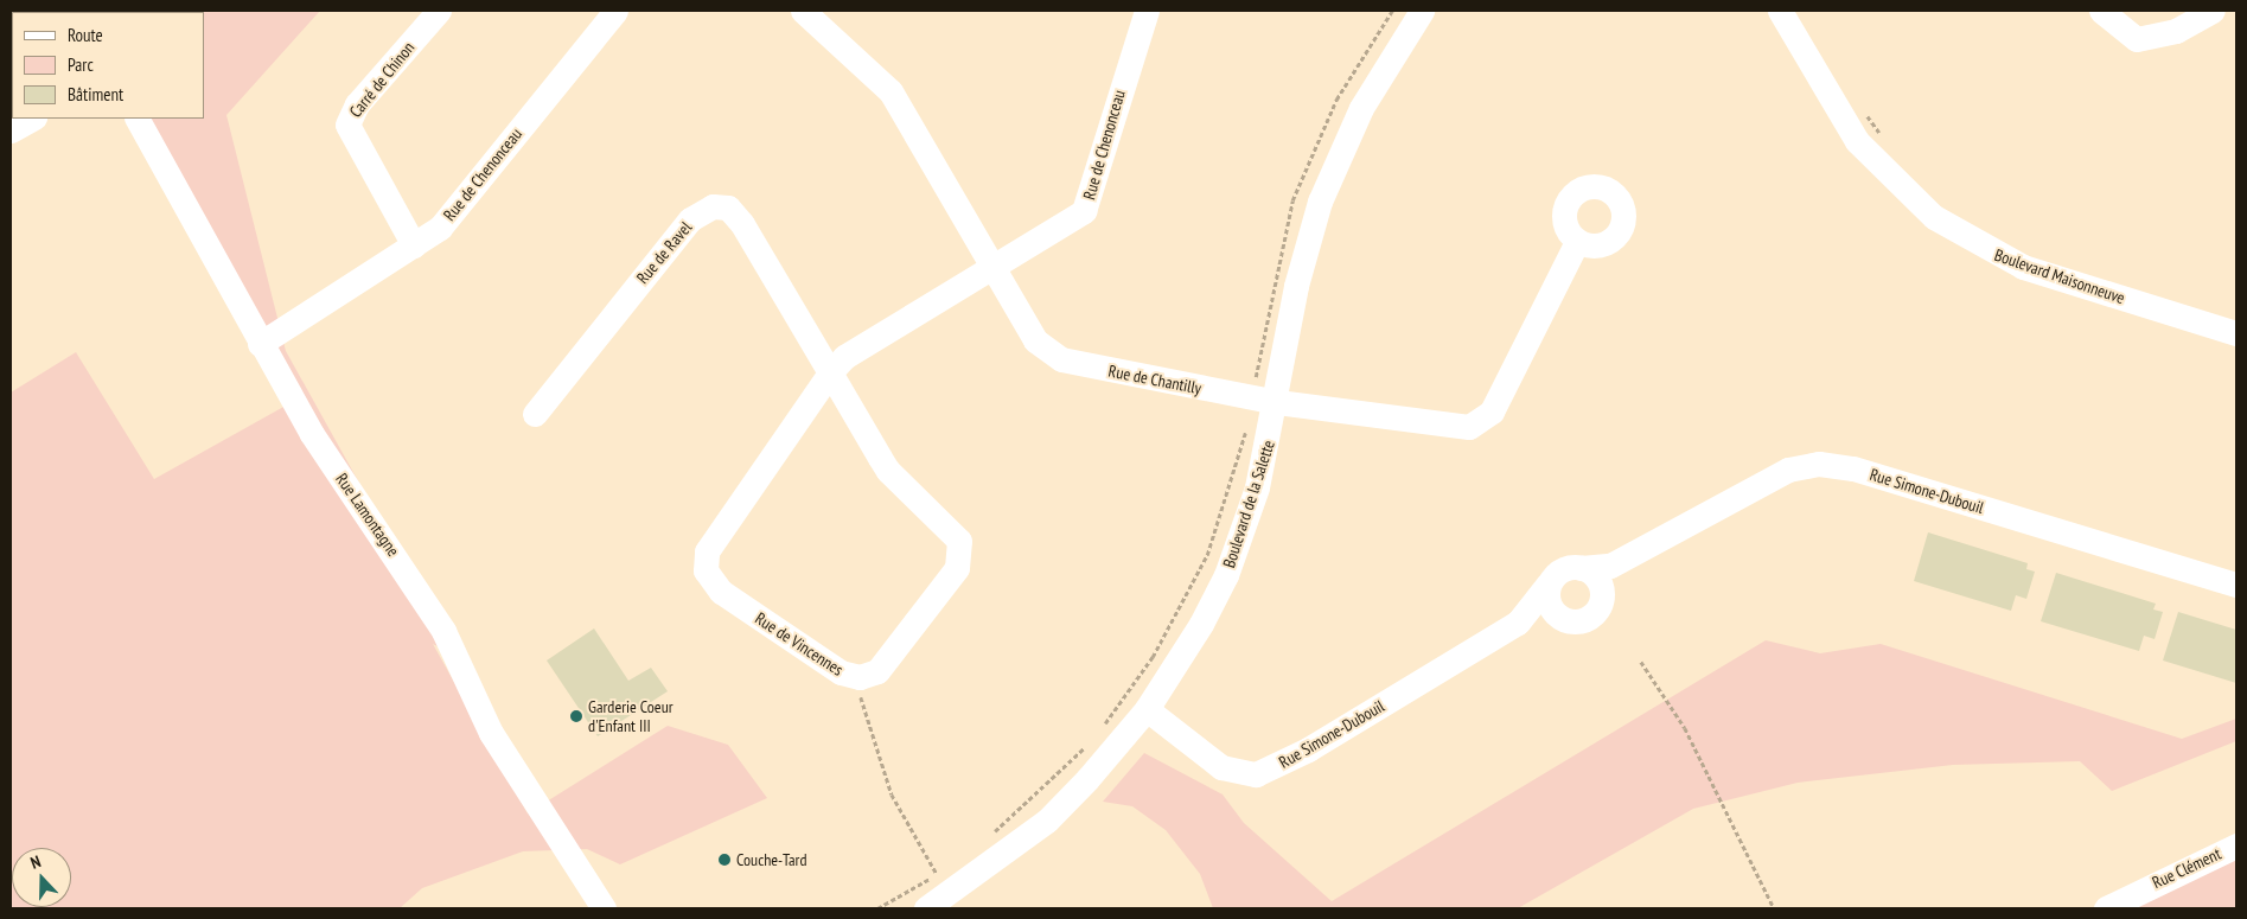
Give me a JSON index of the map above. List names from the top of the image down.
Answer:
{
  "streets": {
    "street": [
      "Carré de Chinon",
      "Rue de Chenonceau",
      "Rue de Ravel",
      "Boulevard Maisonneuve",
      "Rue de Chantilly",
      "Rue Simone-Dubouil",
      "Boulevard de la Salette",
      "Rue Lamontagne",
      "Rue de Vincennes",
      "Rue Clément"
    ]
  },
  "crossings": [
    ["Carré de Chinon", "Rue de Chenonceau"],
    ["Rue de Chenonceau", "Rue de Chantilly"],
    ["Rue de Chenonceau", "Rue Lamontagne"],
    ["Rue de Chenonceau", "Rue de Vincennes"],
    ["Rue de Ravel", "Rue de Vincennes"],
    ["Rue de Chantilly", "Boulevard de la Salette"],
    ["Rue de Chantilly", "Rue de Vincennes"],
    ["Rue Simone-Dubouil", "Boulevard de la Salette"]
  ],
  "places": ["Garderie Coeur d'Enfant III", "Couche-Tard"],
  "legend": ["Route", "Parc", "Bâtiment"],
  "north": "top"
}
